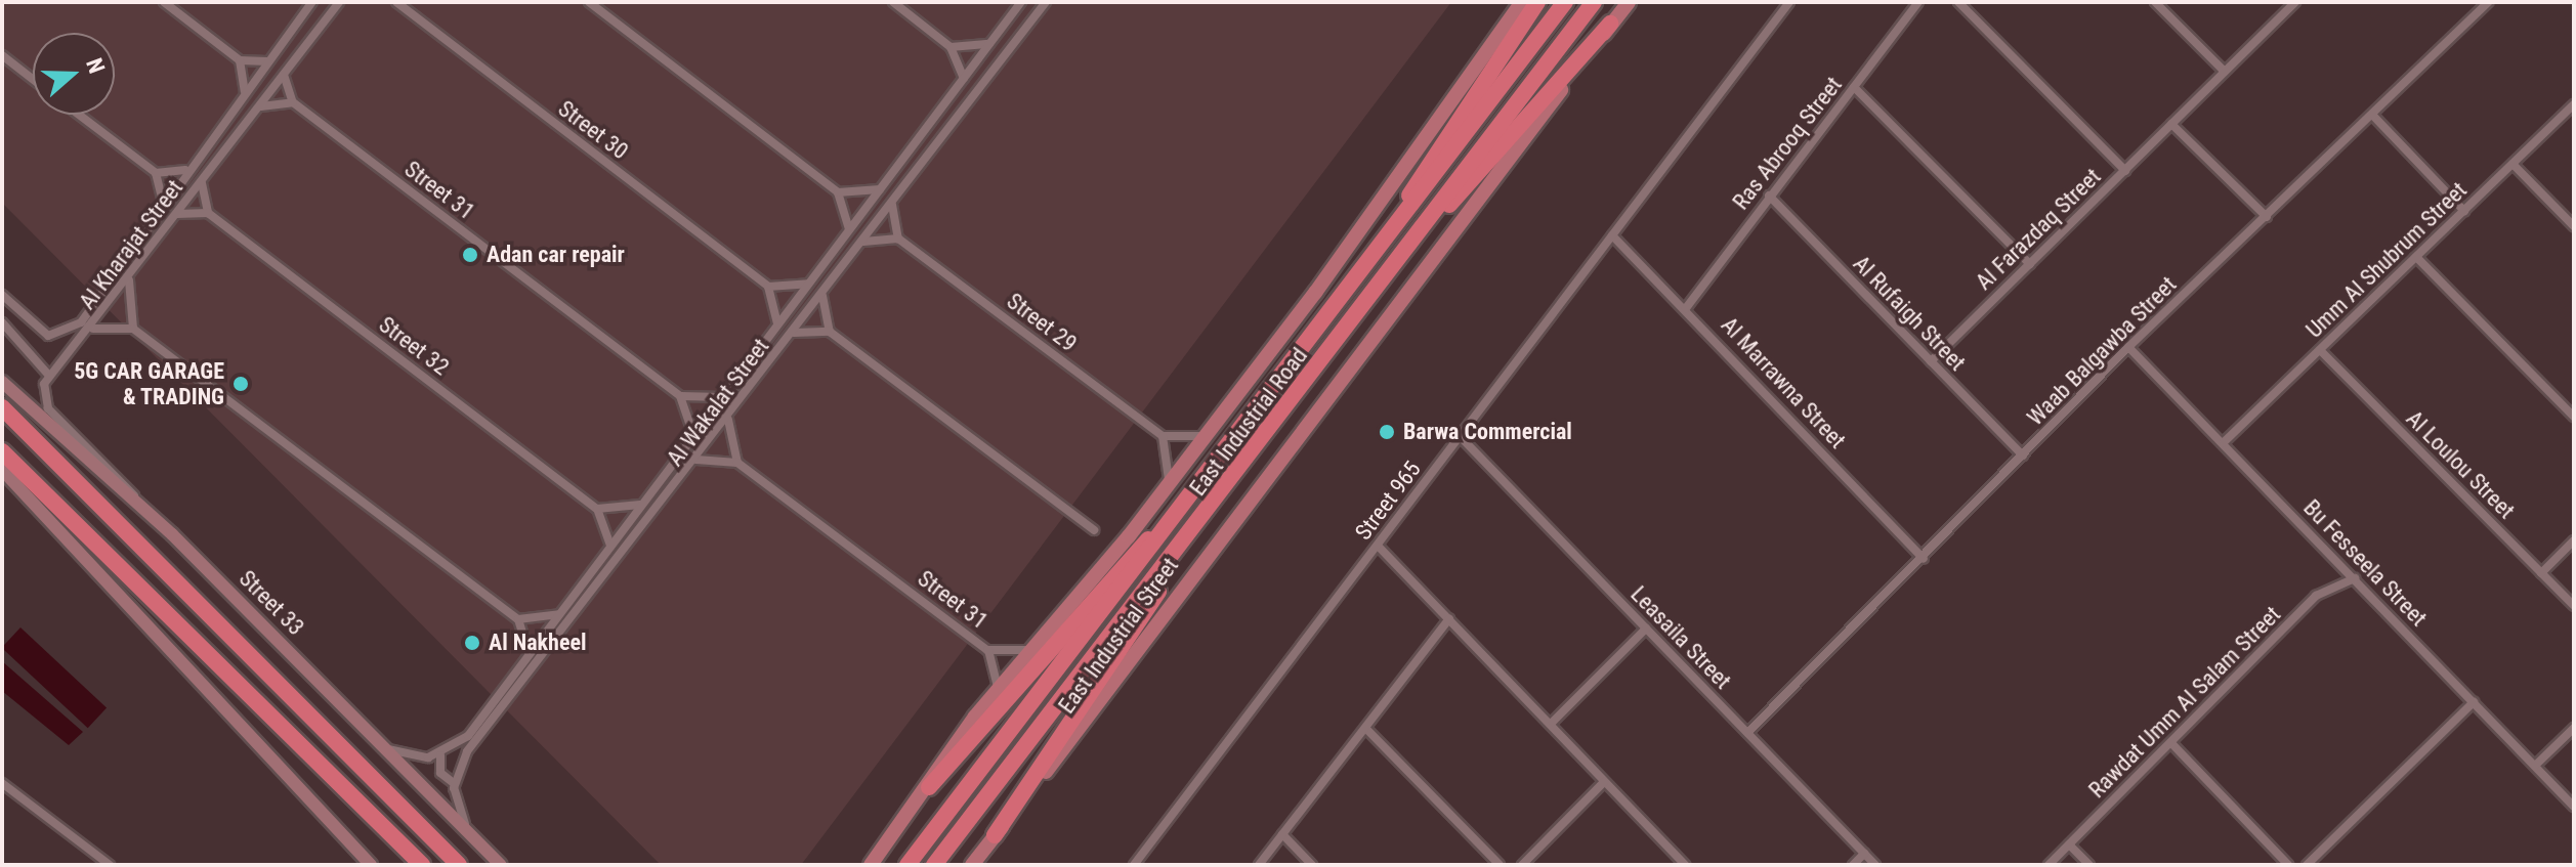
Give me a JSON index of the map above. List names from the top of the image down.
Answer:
{
  "streets": {
    "highway": ["East Industrial Road"],
    "main road": ["East Industrial Street"],
    "street": [
      "Street 30",
      "Ras Abrooq Street",
      "Street 31",
      "Al Farazdaq Street",
      "Al Kharajat Street",
      "Umm Al Shubrum Street",
      "Al Rufaigh Street",
      "Street 29",
      "Street 32",
      "Waab Balgawba Street",
      "Al Marrawna Street",
      "Al Wakalat Street",
      "Al Loulou Street",
      "Street 965",
      "Bu Fesseela Street",
      "Street 33",
      "Leasaila Street",
      "Rawdat Umm Al Salam Street"
    ]
  },
  "crossings": [
    ["Ras Abrooq Street", "Al Rufaigh Street"],
    ["Ras Abrooq Street", "Al Marrawna Street"],
    ["Street 31", "East Industrial Road"],
    ["Al Farazdaq Street", "Al Rufaigh Street"],
    ["Umm Al Shubrum Street", "Al Loulou Street"],
    ["Umm Al Shubrum Street", "Bu Fesseela Street"],
    ["Al Rufaigh Street", "Waab Balgawba Street"],
    ["Waab Balgawba Street", "Al Marrawna Street"],
    ["Waab Balgawba Street", "Bu Fesseela Street"],
    ["Waab Balgawba Street", "Leasaila Street"],
    ["Al Marrawna Street", "Street 965"],
    ["East Industrial Road", "East Industrial Street"],
    ["Street 965", "Leasaila Street"],
    ["Bu Fesseela Street", "Rawdat Umm Al Salam Street"]
  ],
  "places": [
    "Adan car repair",
    "5G CAR GARAGE & TRADING",
    "Barwa Commercial",
    "Al Nakheel"
  ],
  "north": "right"
}
